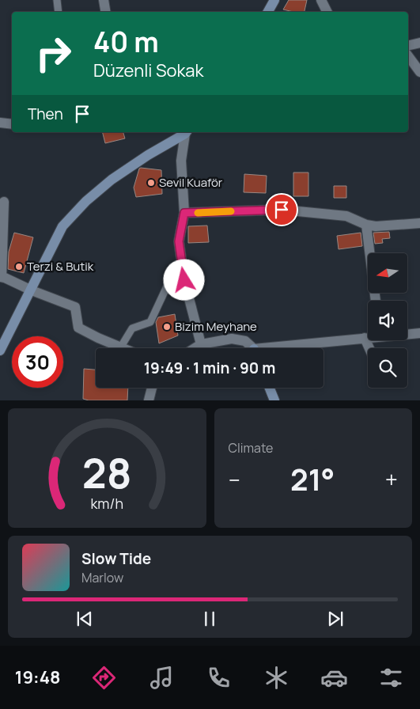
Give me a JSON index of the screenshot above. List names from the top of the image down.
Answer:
{
  "places": ["Sevil Kuaför", "Terzi & Butik", "Bizim Meyhane"],
  "north": "left",
  "page": {
    "turn": ["40 m", "Düzenli Sokak"],
    "then": "Then",
    "limit": "30",
    "trip": "19:49 · 1 min · 90 m",
    "tile": "Climate",
    "heat": ["−", "21°", "+"],
    "song": ["Slow Tide", "Marlow"],
    "tabs": "19:48",
    "gauge": ["28", "km/h"]
  }
}
